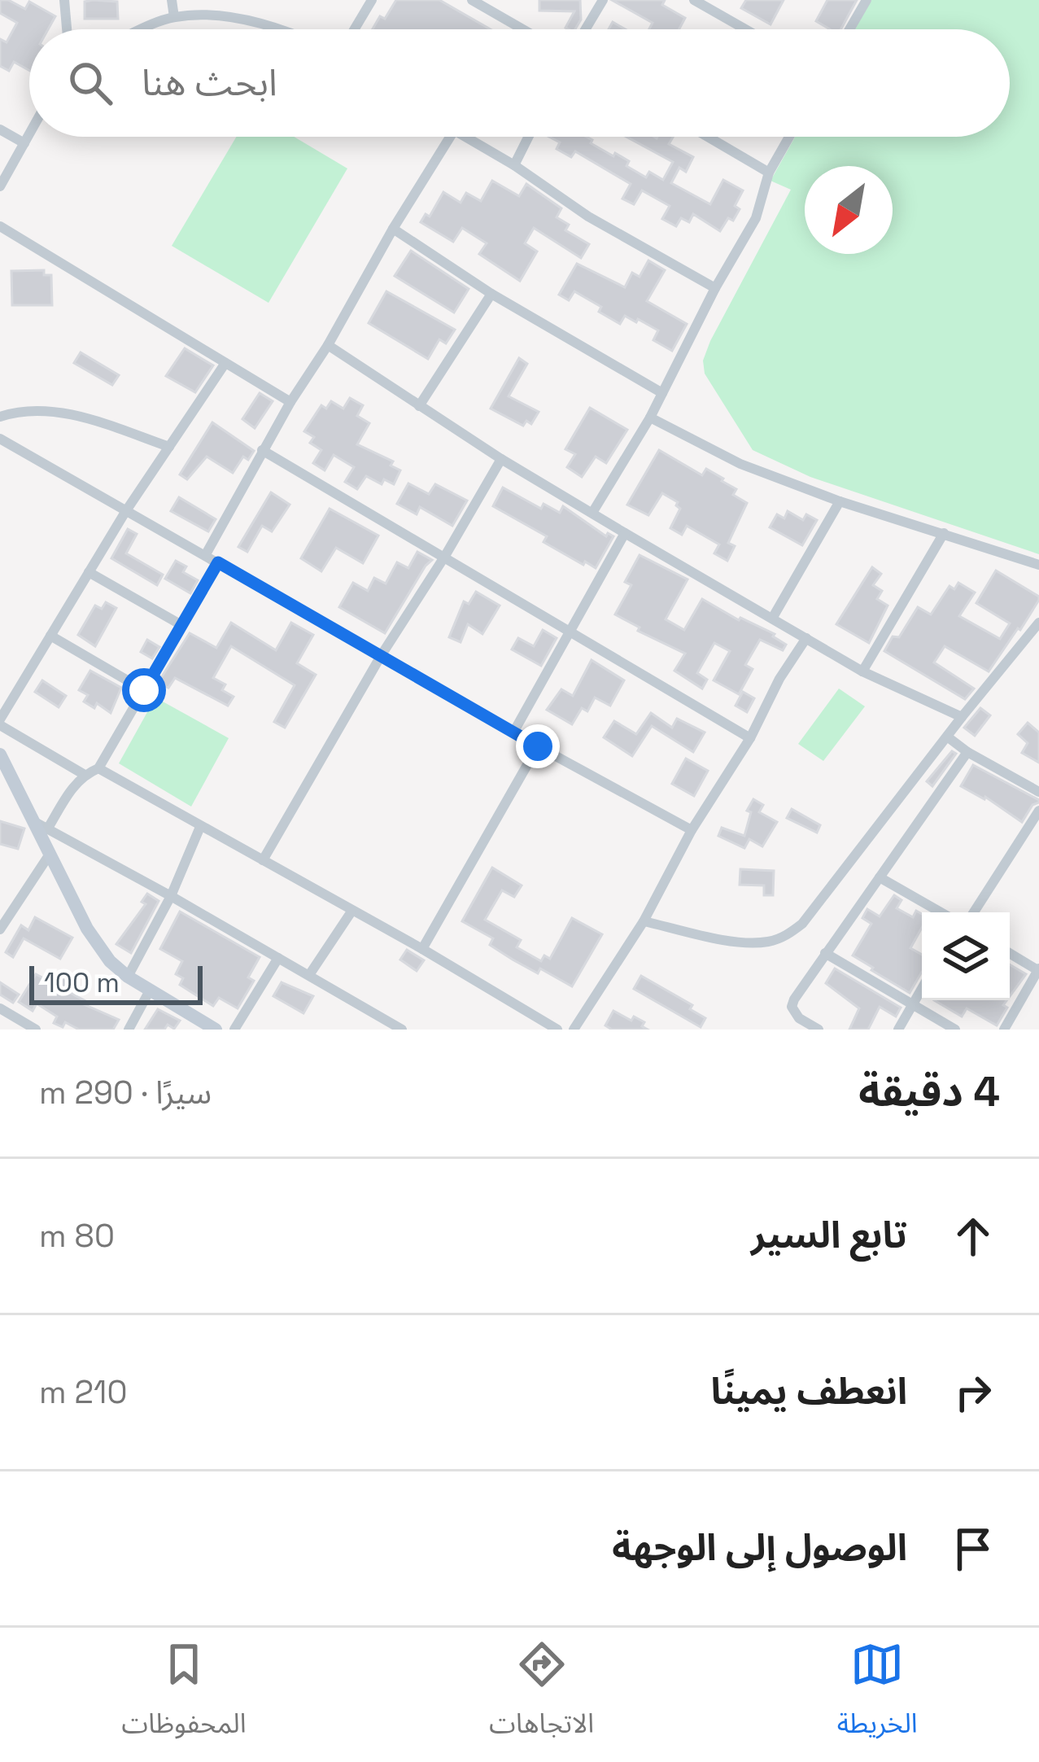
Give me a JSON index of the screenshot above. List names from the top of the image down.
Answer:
{
  "scale_bar": "100 m",
  "north": "bottom left",
  "page": {
    "search": "ابحث هنا",
    "scale": "100 m",
    "heading": ["4 دقيقة", "سيرًا · 290 m"],
    "list": [
      ["تابع السير", "80 m"],
      ["انعطف يمينًا", "210 m"],
      "الوصول إلى الوجهة"
    ],
    "nav": ["الخريطة", "الاتجاهات", "المحفوظات"]
  }
}
